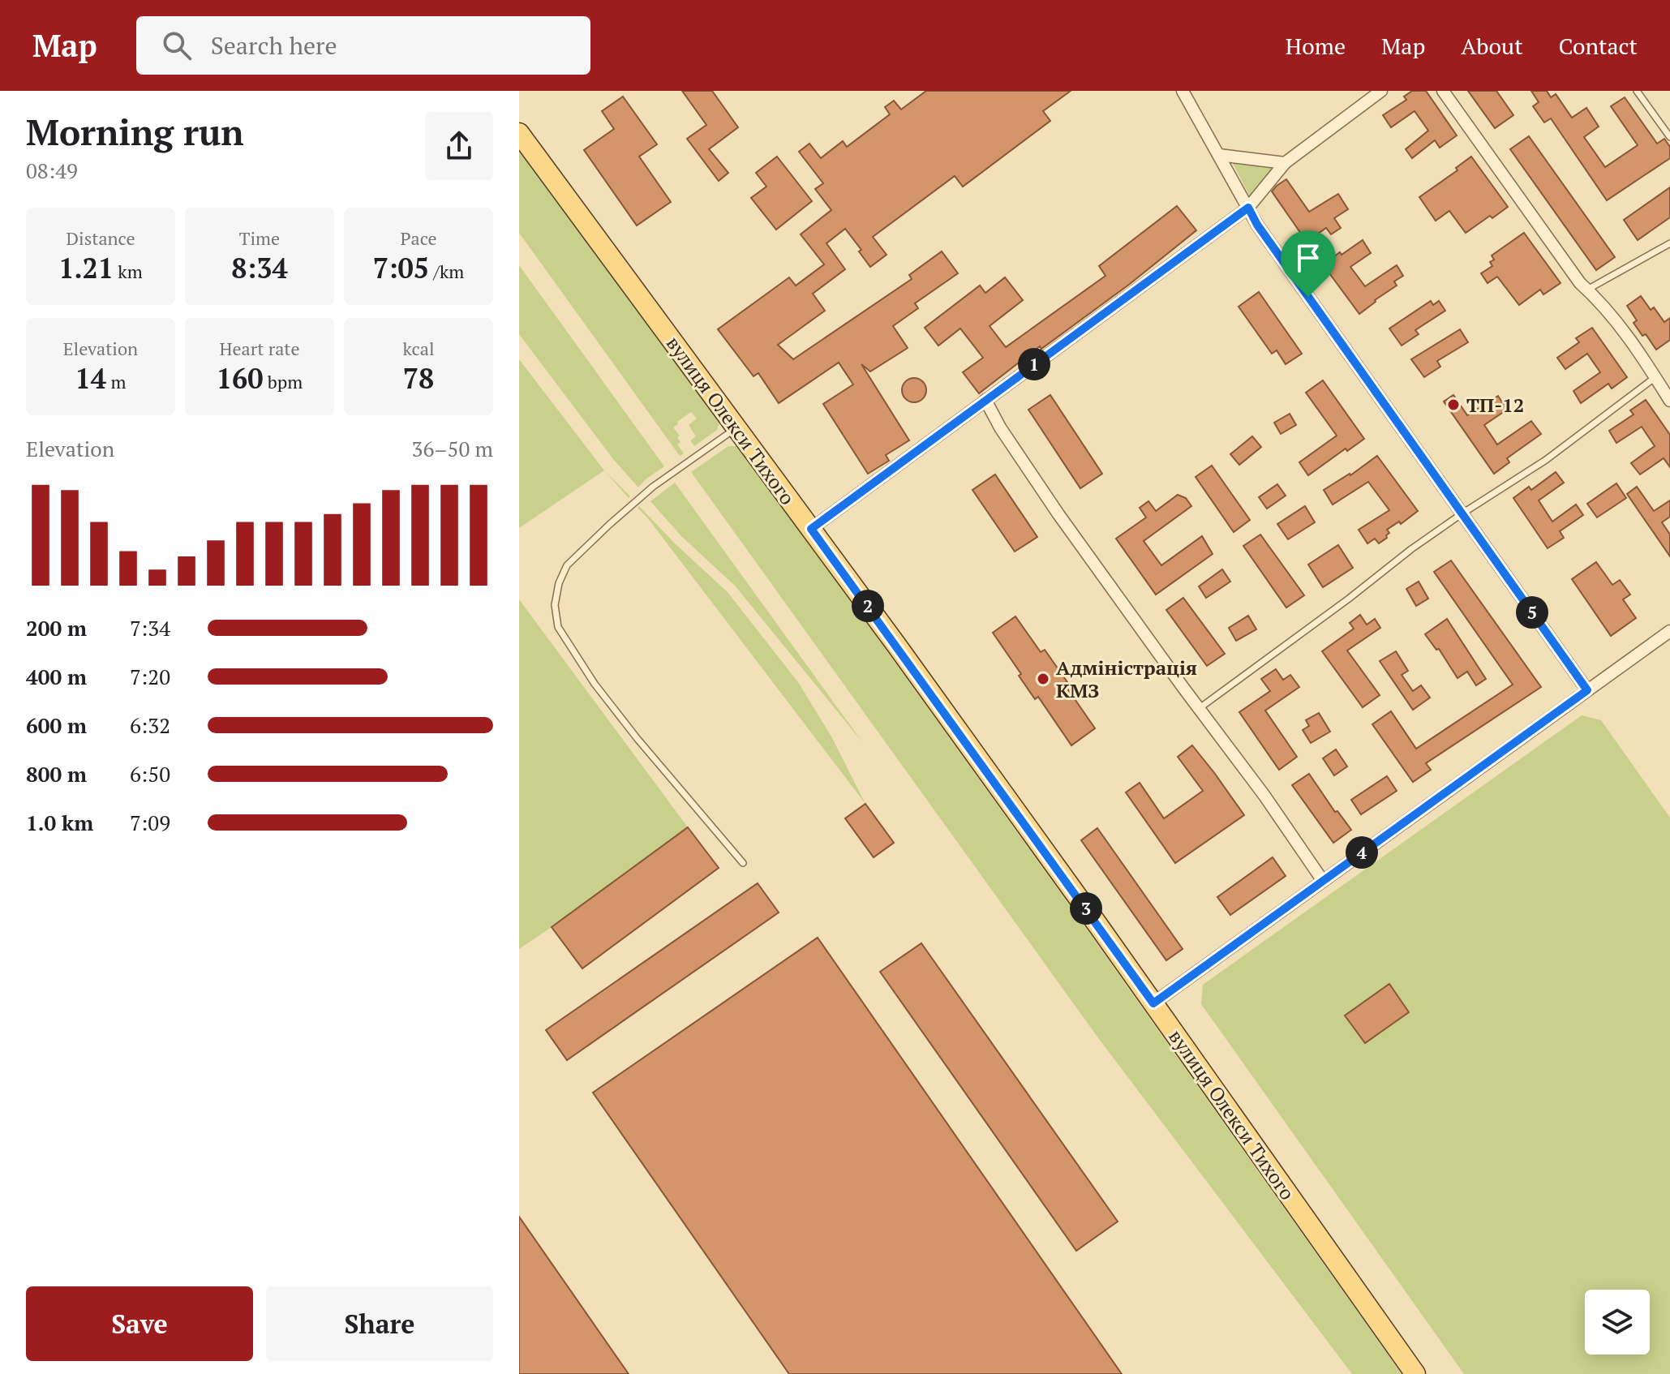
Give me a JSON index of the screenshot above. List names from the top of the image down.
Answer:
{
  "streets": {
    "main road": ["вулиця Олекси Тихого"]
  },
  "places": ["ТП-12", "Адміністрація КМЗ"],
  "page": {
    "header": "Map",
    "search": "Search here",
    "nav": [
      "Home",
      "Map",
      "About",
      "Contact"
    ],
    "heading": ["Morning run", "08:49"],
    "stats": [
      ["Distance", "1.21 km"],
      ["Time", "8:34"],
      ["Pace", "7:05 /km"],
      ["Elevation", "14 m"],
      ["Heart rate", "160 bpm"],
      ["kcal", "78"]
    ],
    "pins": [
      "1",
      "2",
      "5",
      "4",
      "3"
    ],
    "chart": ["Elevation", "36–50 m"],
    "list": [
      {
        "name": "200 m",
        "note": "7:34"
      },
      {
        "name": "400 m",
        "note": "7:20"
      },
      {
        "name": "600 m",
        "note": "6:32"
      },
      {
        "name": "800 m",
        "note": "6:50"
      },
      {
        "name": "1.0 km",
        "note": "7:09"
      }
    ],
    "buttons": ["Save", "Share"]
  }
}
